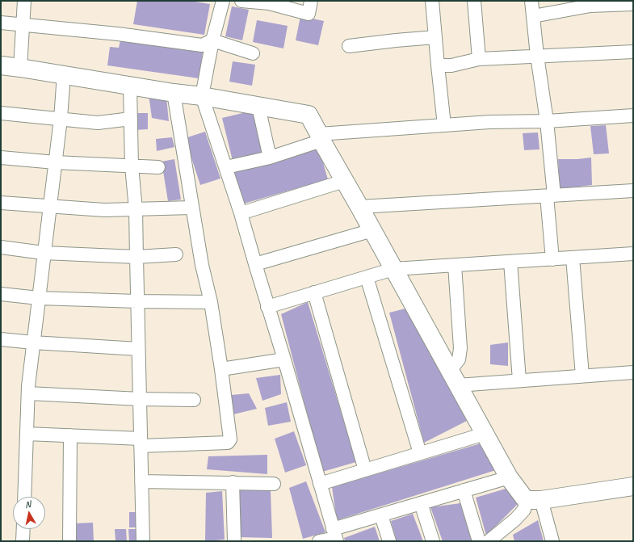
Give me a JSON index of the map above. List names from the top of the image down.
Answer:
{
  "north": "top"
}
